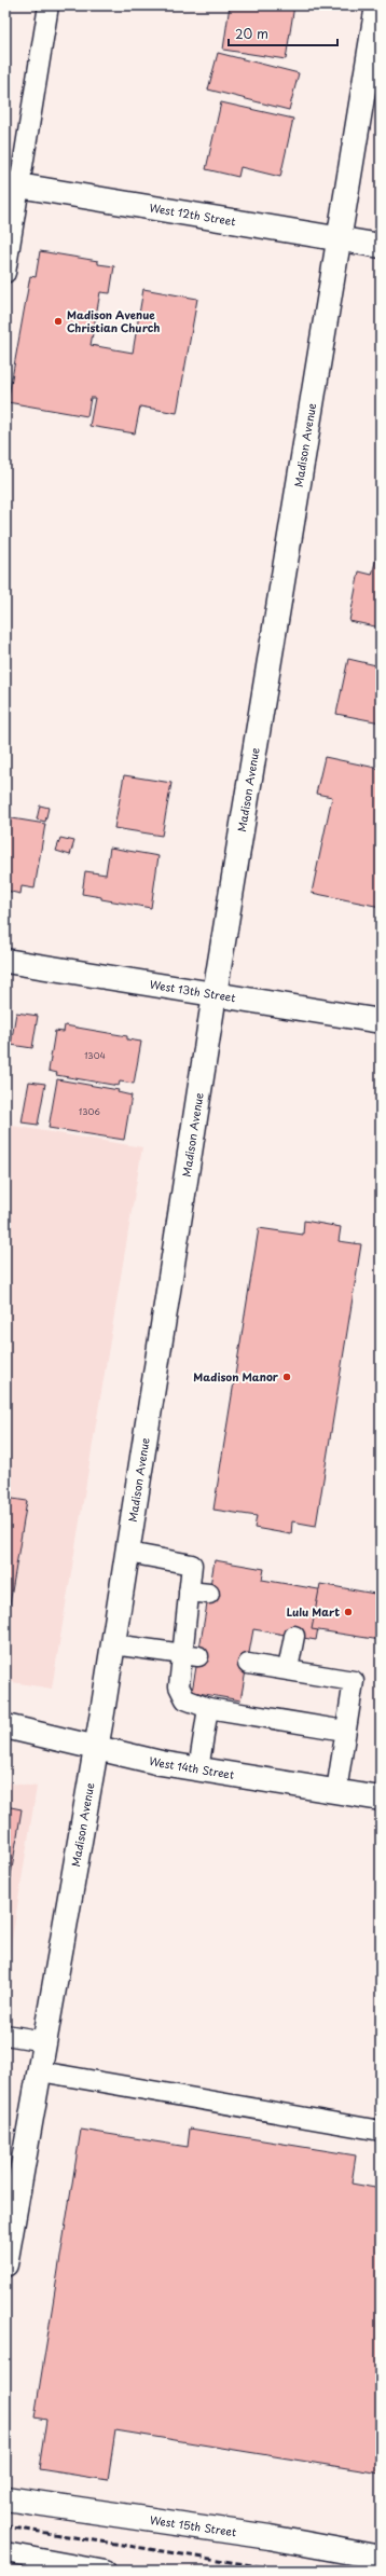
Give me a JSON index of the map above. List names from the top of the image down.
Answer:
{
  "streets": {
    "street": [
      "West 12th Street",
      "Madison Avenue",
      "West 13th Street",
      "West 14th Street",
      "West 15th Street"
    ]
  },
  "crossings": [
    ["West 12th Street", "Madison Avenue"],
    ["Madison Avenue", "West 13th Street"],
    ["Madison Avenue", "West 14th Street"]
  ],
  "places": ["Madison Avenue Christian Church", "Madison Manor", "Lulu Mart"],
  "house_numbers": ["1304", "1306"],
  "scale_bar": "20 m"
}
